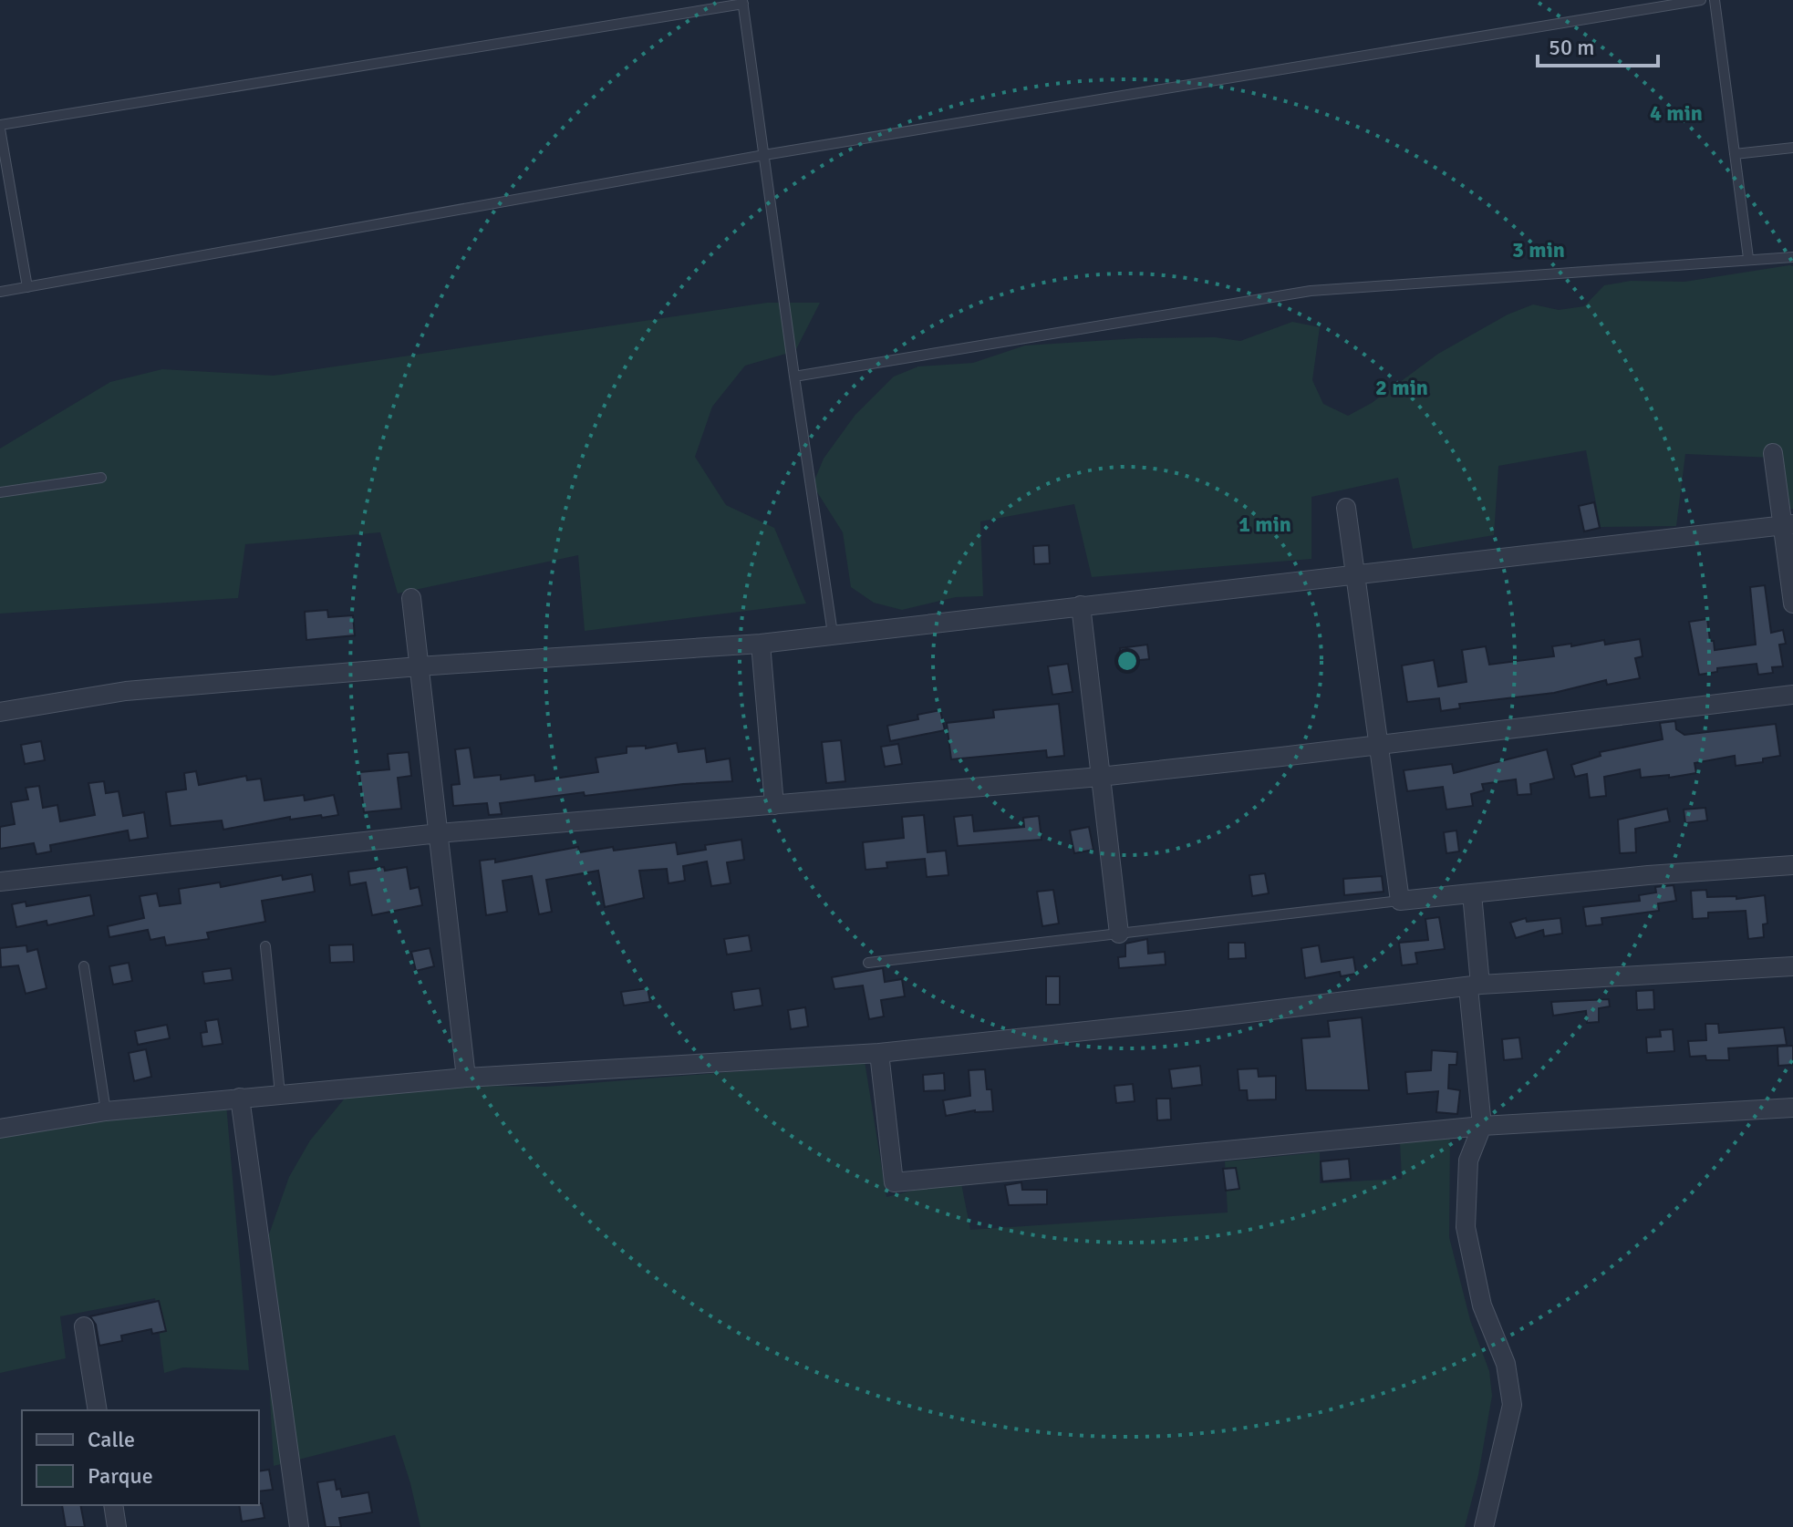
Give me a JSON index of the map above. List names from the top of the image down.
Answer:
{
  "legend": ["Calle", "Parque"],
  "scale_bar": "50 m",
  "rings": [
    "4 min",
    "3 min",
    "2 min",
    "1 min"
  ]
}
